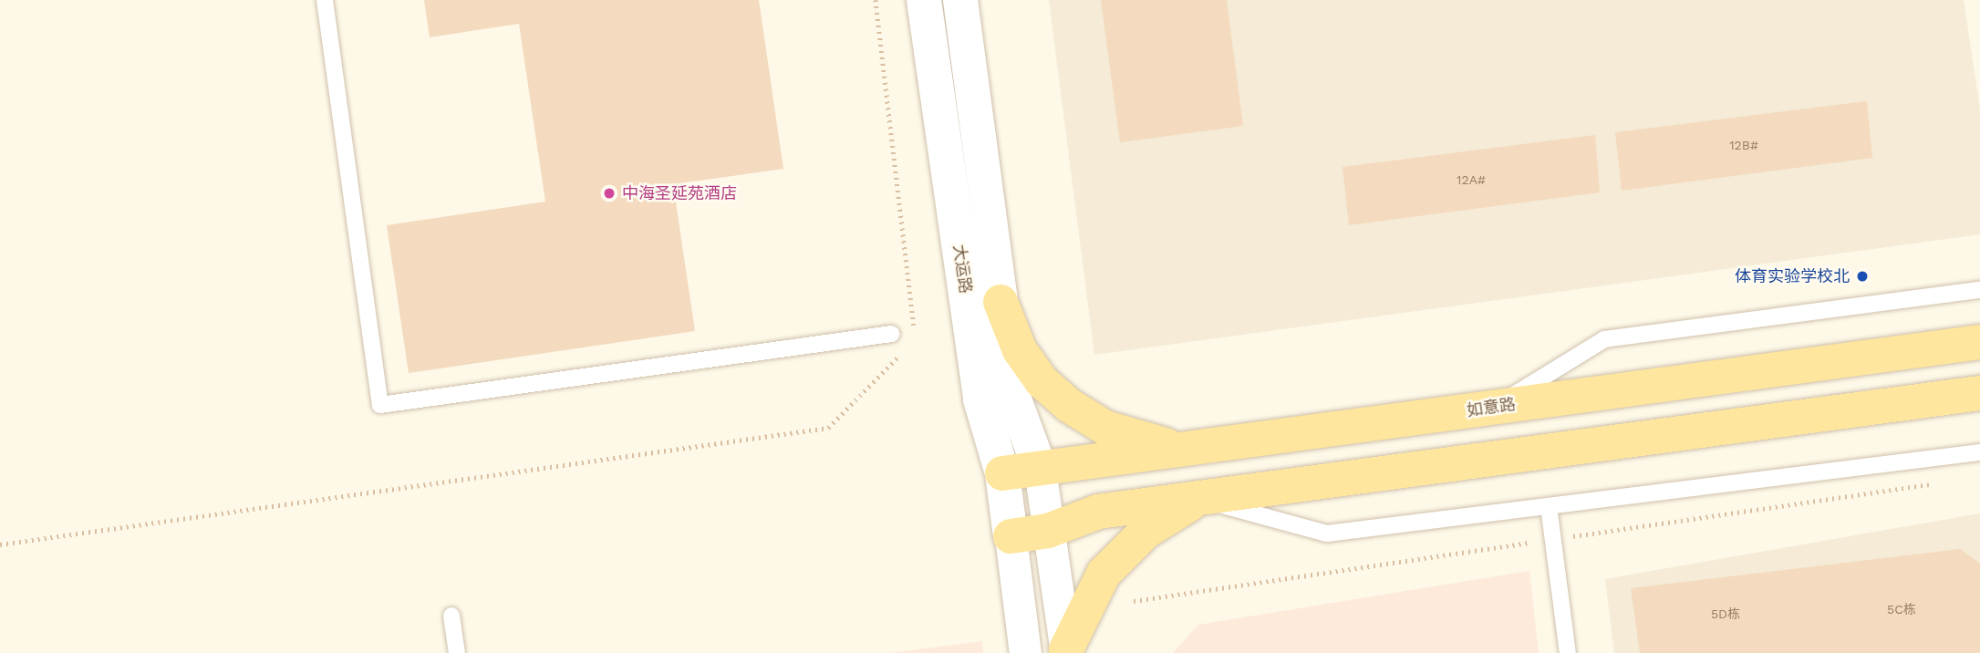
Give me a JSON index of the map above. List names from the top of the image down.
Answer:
{
  "streets": {
    "main road": ["如意路"],
    "street": ["大运路"]
  },
  "crossings": [
    ["大运路", "如意路"]
  ],
  "places": ["中海圣延苑酒店", "体育实验学校北"],
  "house_numbers": [
    "12B#",
    "12A#",
    "5C栋",
    "5D栋"
  ]
}
